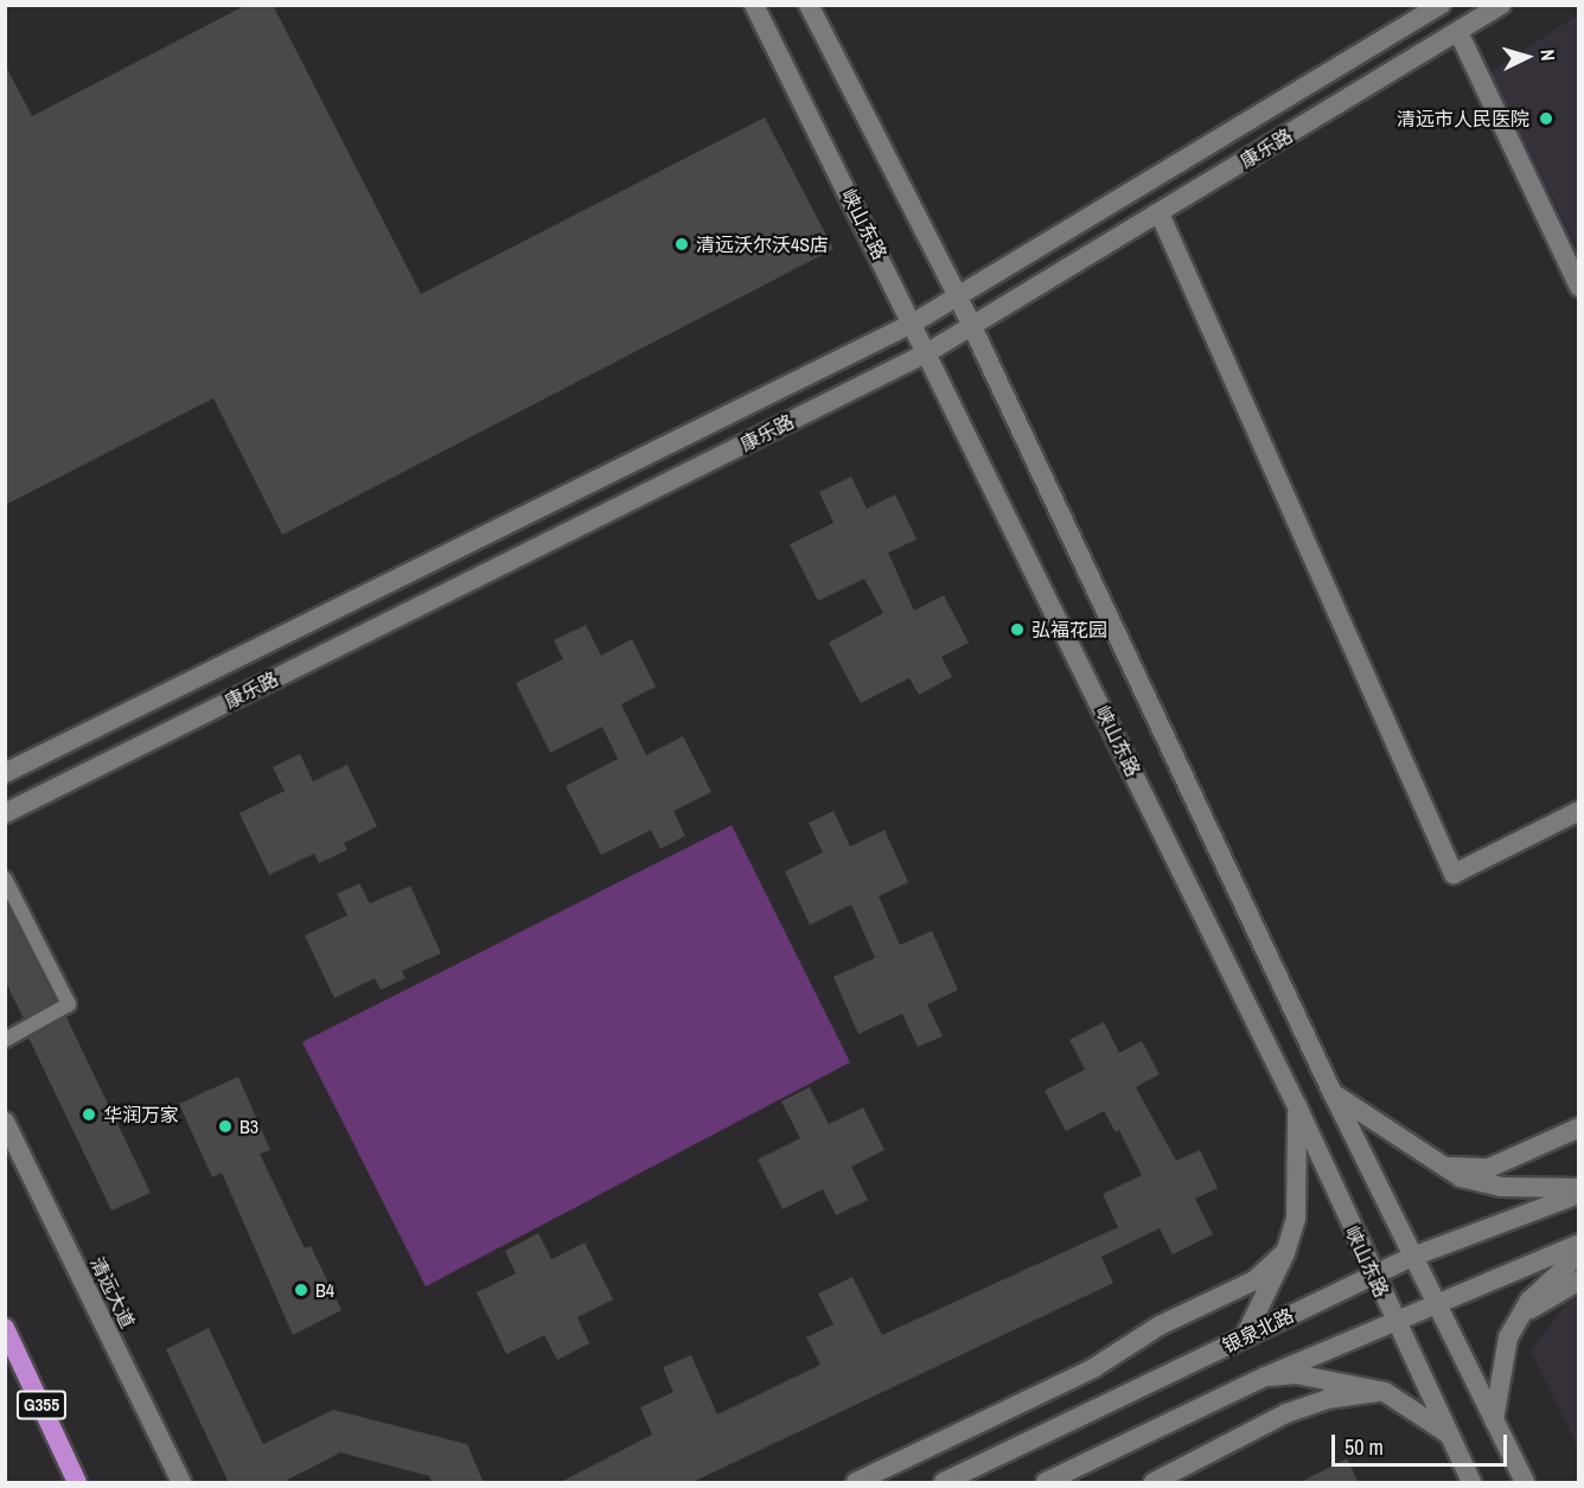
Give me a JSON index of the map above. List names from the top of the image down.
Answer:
{
  "streets": {
    "highway": ["G355"],
    "street": [
      "康乐路",
      "峡山东路",
      "清远大道",
      "银泉北路"
    ]
  },
  "crossings": [
    ["康乐路", "峡山东路"],
    ["峡山东路", "银泉北路"]
  ],
  "places": [
    "清远市人民医院",
    "清远沃尔沃4S店",
    "弘福花园",
    "华润万家",
    "B3",
    "B4"
  ],
  "scale_bar": "50 m",
  "north": "right"
}
